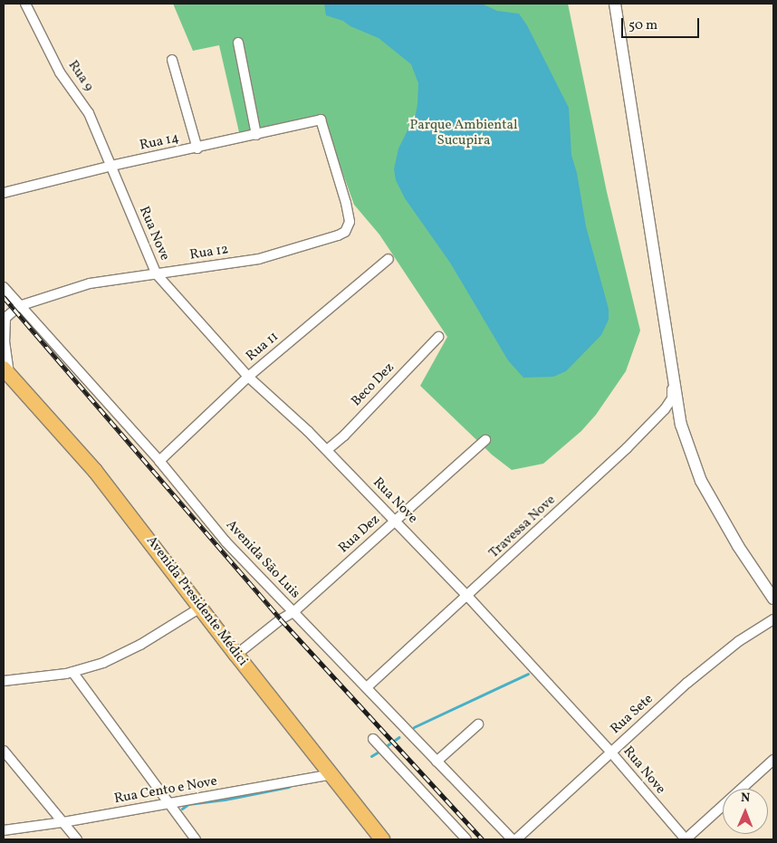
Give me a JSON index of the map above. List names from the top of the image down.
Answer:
{
  "streets": {
    "main road": ["Avenida Presidente Médici"],
    "street": [
      "Rua 9",
      "Rua 14",
      "Rua Nove",
      "Rua 12",
      "Rua 11",
      "Beco Dez",
      "Travessa Nove",
      "Rua Dez",
      "Avenida São Luis",
      "Rua Sete",
      "Rua Cento e Nove"
    ]
  },
  "crossings": [
    ["Rua 9", "Rua 14"],
    ["Rua 9", "Rua Nove"],
    ["Rua 14", "Rua Nove"],
    ["Rua 14", "Rua 12"],
    ["Rua Nove", "Rua 12"],
    ["Rua Nove", "Rua 11"],
    ["Rua Nove", "Beco Dez"],
    ["Rua Nove", "Travessa Nove"],
    ["Rua Nove", "Rua Dez"],
    ["Rua Nove", "Rua Sete"],
    ["Rua 12", "Avenida São Luis"],
    ["Rua 11", "Avenida São Luis"],
    ["Travessa Nove", "Avenida São Luis"],
    ["Rua Dez", "Avenida São Luis"],
    ["Rua Dez", "Avenida Presidente Médici"],
    ["Avenida Presidente Médici", "Rua Cento e Nove"]
  ],
  "parks": ["Parque Ambiental Sucupira"],
  "scale_bar": "50 m",
  "north": "top"
}
